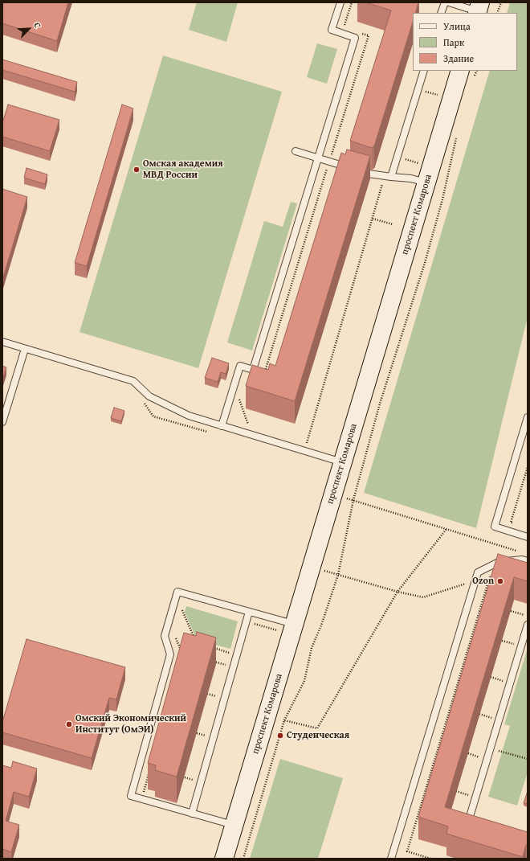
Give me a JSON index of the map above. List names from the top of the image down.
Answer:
{
  "streets": {
    "main road": ["проспект Комарова"]
  },
  "places": [
    "Омская академия МВД России",
    "Ozon",
    "Омский Экономический Институт (ОмЭИ)",
    "Студенческая"
  ],
  "legend": ["Улица", "Парк", "Здание"],
  "north": "top right"
}
